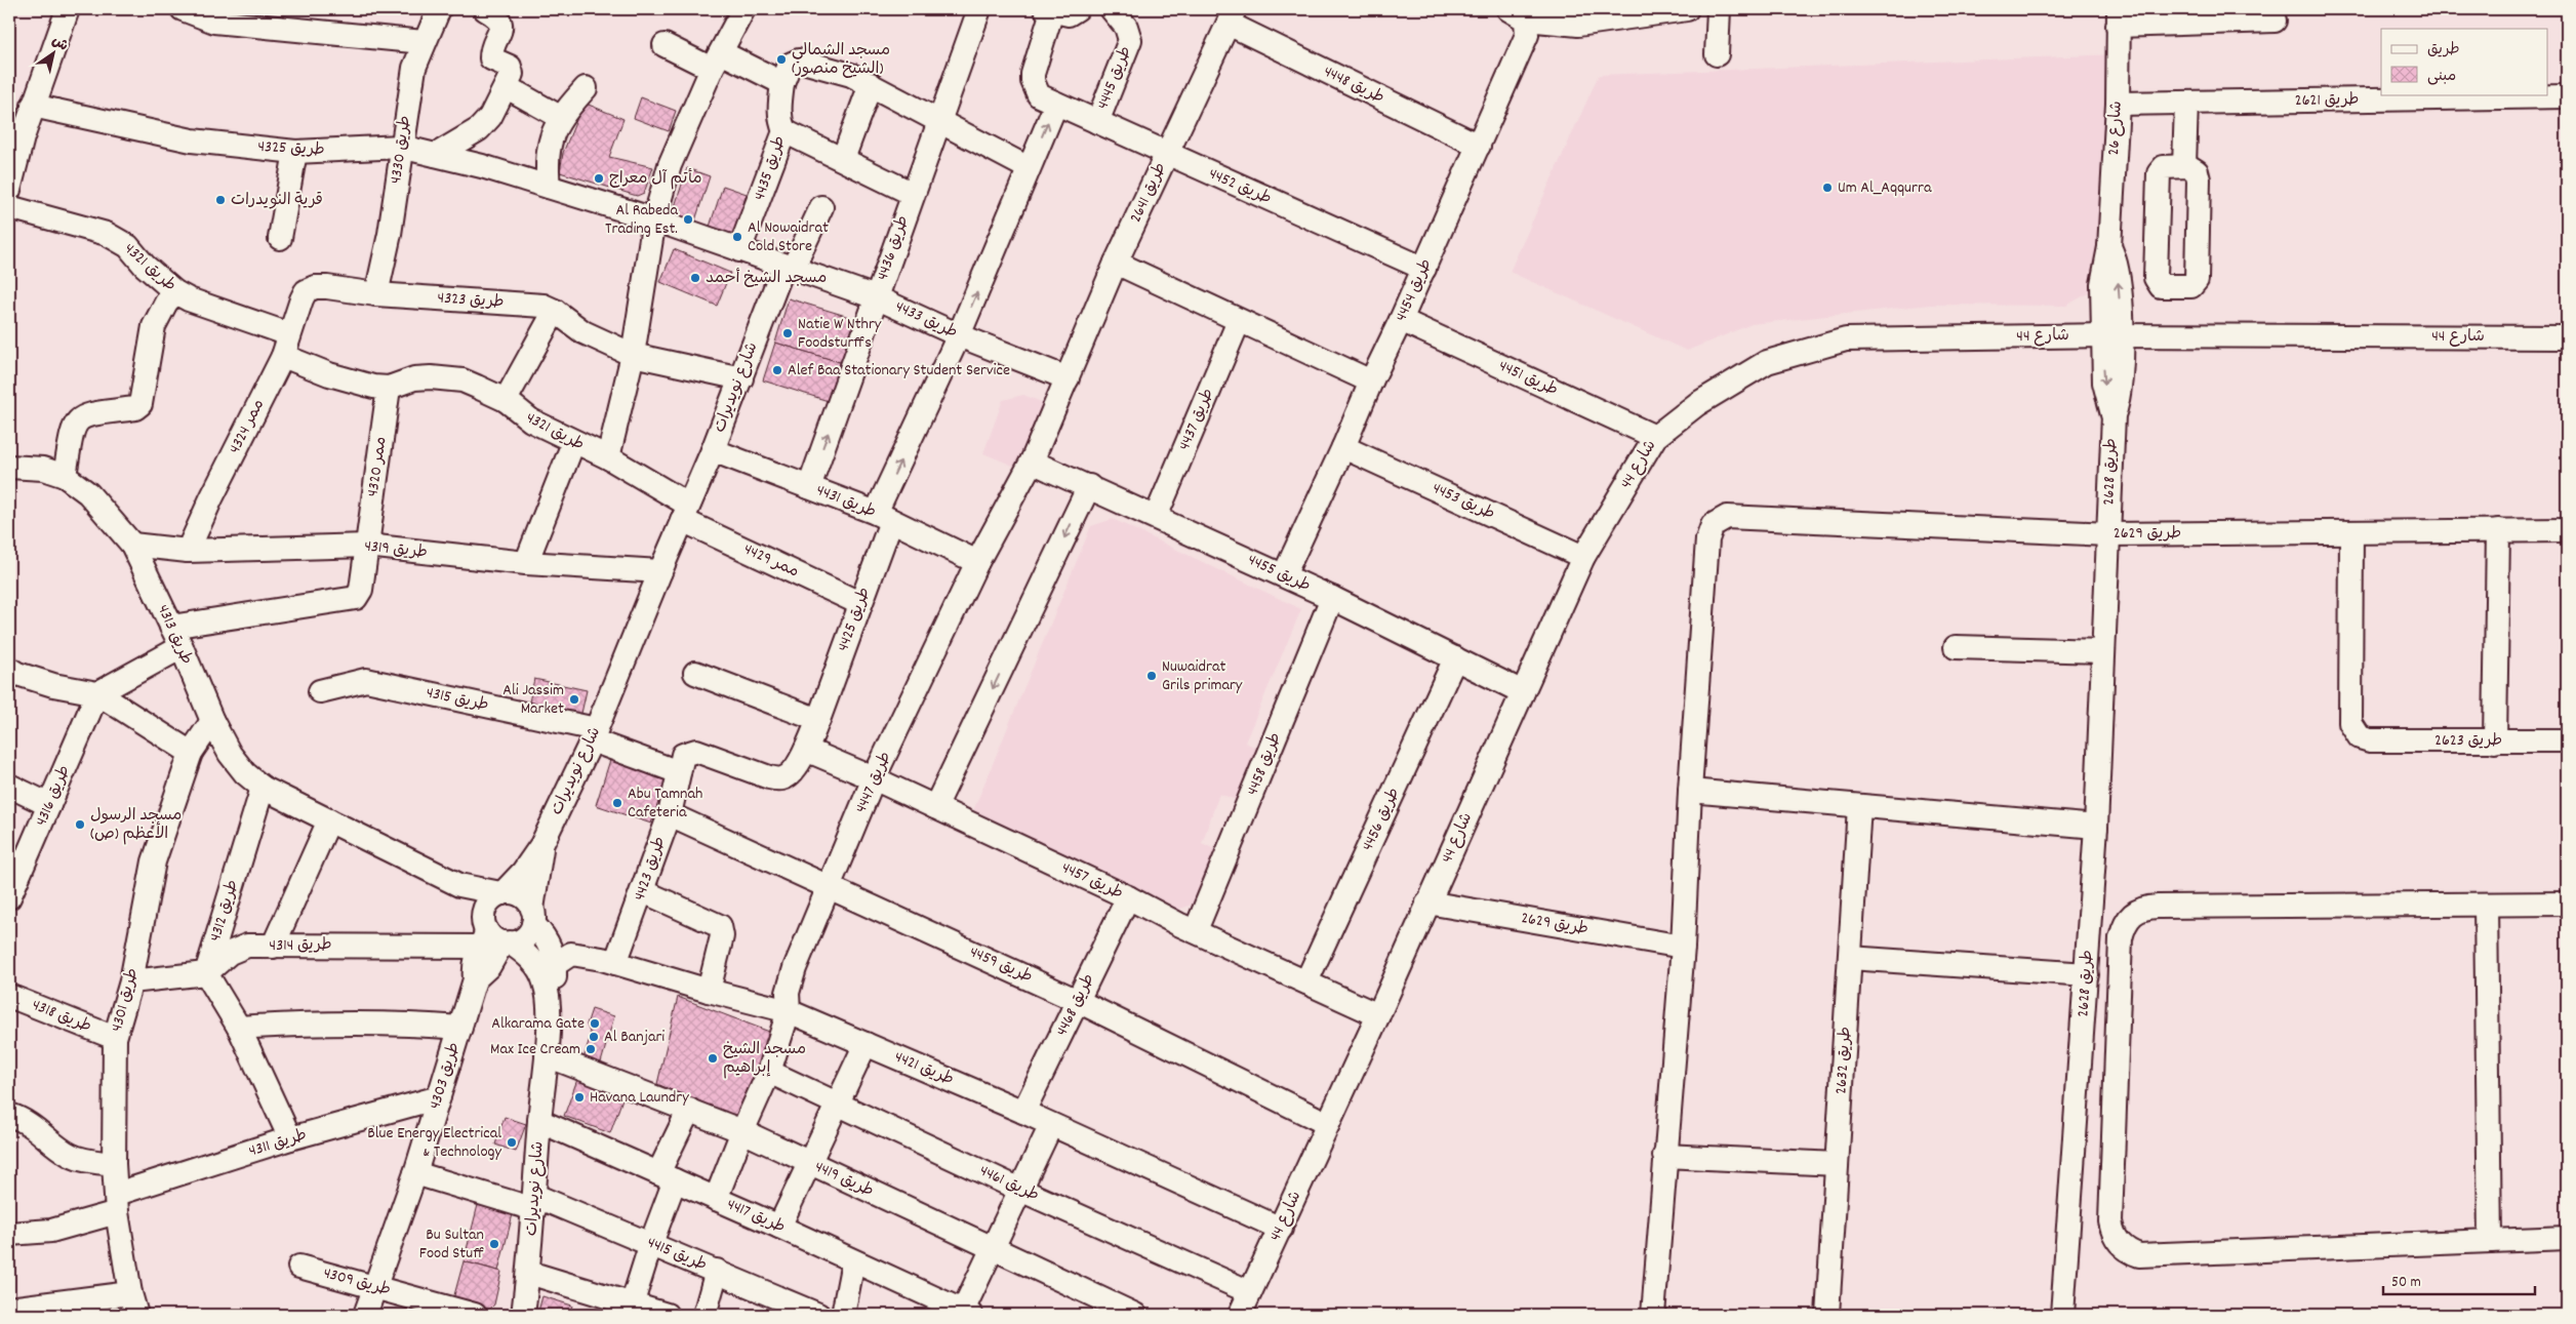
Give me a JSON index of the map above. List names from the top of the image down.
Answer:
{
  "streets": {
    "street": [
      "طريق 4445",
      "طريق 4448",
      "طريق 2621",
      "شارع 26",
      "طريق 4325",
      "طريق 4330",
      "طريق 4435",
      "طريق 4452",
      "طريق 2641",
      "طريق 4436",
      "طريق 4321",
      "طريق 4454",
      "طريق 4323",
      "طريق 4433",
      "شارع 44",
      "طريق 4451",
      "شارع نويديرات",
      "طريق 4437",
      "ممر 4324",
      "ممر 4320",
      "طريق 2628",
      "طريق 4431",
      "طريق 4453",
      "طريق 2629",
      "طريق 4319",
      "ممر 4429",
      "طريق 4455",
      "طريق 4425",
      "طريق 4313",
      "طريق 4315",
      "طريق 2623",
      "طريق 4458",
      "طريق 4447",
      "طريق 4316",
      "طريق 4456",
      "طريق 4423",
      "طريق 4457",
      "طريق 4312",
      "طريق 4314",
      "طريق 4459",
      "طريق 4301",
      "طريق 4468",
      "طريق 4318",
      "طريق 2632",
      "طريق 4421",
      "طريق 4303",
      "طريق 4311",
      "طريق 4419",
      "طريق 4461",
      "طريق 4417",
      "طريق 4415",
      "طريق 4309"
    ]
  },
  "crossings": [
    ["طريق 4445", "طريق 4452"],
    ["طريق 4448", "طريق 2641"],
    ["طريق 4448", "طريق 4454"],
    ["طريق 2621", "شارع 26"],
    ["شارع 26", "شارع 44"],
    ["شارع 26", "طريق 2628"],
    ["طريق 4325", "طريق 4330"],
    ["طريق 4330", "طريق 4323"],
    ["طريق 4452", "طريق 2641"],
    ["طريق 4452", "طريق 4454"],
    ["طريق 4452", "طريق 4425"],
    ["طريق 2641", "طريق 4433"],
    ["طريق 2641", "طريق 4447"],
    ["طريق 4436", "طريق 4433"],
    ["طريق 4436", "طريق 4431"],
    ["طريق 4321", "طريق 4323"],
    ["طريق 4321", "شارع نويديرات"],
    ["طريق 4321", "ممر 4324"],
    ["طريق 4321", "ممر 4320"],
    ["طريق 4321", "ممر 4429"],
    ["طريق 4454", "طريق 4451"],
    ["طريق 4454", "طريق 4453"],
    ["طريق 4454", "طريق 4455"],
    ["طريق 4323", "شارع نويديرات"],
    ["طريق 4323", "ممر 4324"],
    ["طريق 4433", "شارع نويديرات"],
    ["طريق 4433", "طريق 4425"],
    ["طريق 4433", "طريق 4447"],
    ["شارع 44", "طريق 4451"],
    ["شارع 44", "طريق 2628"],
    ["شارع 44", "طريق 4453"],
    ["شارع 44", "طريق 2629"],
    ["شارع 44", "طريق 4455"],
    ["شارع 44", "طريق 4457"],
    ["شارع 44", "طريق 4459"],
    ["شارع 44", "طريق 4421"],
    ["شارع 44", "طريق 4461"],
    ["شارع نويديرات", "طريق 4431"],
    ["شارع نويديرات", "طريق 4319"],
    ["شارع نويديرات", "ممر 4429"],
    ["شارع نويديرات", "طريق 4313"],
    ["شارع نويديرات", "طريق 4315"],
    ["شارع نويديرات", "طريق 4314"],
    ["شارع نويديرات", "طريق 4421"],
    ["شارع نويديرات", "طريق 4303"],
    ["شارع نويديرات", "طريق 4419"],
    ["شارع نويديرات", "طريق 4417"],
    ["شارع نويديرات", "طريق 4415"],
    ["طريق 4437", "طريق 4455"],
    ["ممر 4324", "طريق 4319"],
    ["ممر 4320", "طريق 4319"],
    ["طريق 2628", "طريق 2629"],
    ["طريق 4431", "طريق 4425"],
    ["طريق 4431", "طريق 4447"],
    ["طريق 2629", "طريق 2623"],
    ["طريق 4319", "طريق 4313"],
    ["ممر 4429", "طريق 4425"],
    ["طريق 4455", "طريق 4458"],
    ["طريق 4455", "طريق 4447"],
    ["طريق 4455", "طريق 4456"],
    ["طريق 4425", "طريق 4315"],
    ["طريق 4425", "طريق 4423"],
    ["طريق 4425", "طريق 4457"],
    ["طريق 4313", "طريق 4312"],
    ["طريق 4313", "طريق 4314"],
    ["طريق 4313", "طريق 4301"],
    ["طريق 4313", "طريق 4303"],
    ["طريق 4315", "طريق 4423"],
    ["طريق 4458", "طريق 4457"],
    ["طريق 4447", "طريق 4457"],
    ["طريق 4447", "طريق 4459"],
    ["طريق 4447", "طريق 4421"],
    ["طريق 4447", "طريق 4419"],
    ["طريق 4447", "طريق 4461"],
    ["طريق 4447", "طريق 4417"],
    ["طريق 4456", "طريق 4457"],
    ["طريق 4423", "طريق 4459"],
    ["طريق 4423", "طريق 4421"],
    ["طريق 4457", "طريق 4468"],
    ["طريق 4312", "طريق 4314"],
    ["طريق 4314", "طريق 4303"],
    ["طريق 4459", "طريق 4468"],
    ["طريق 4301", "طريق 4318"],
    ["طريق 4301", "طريق 4311"],
    ["طريق 4468", "طريق 4421"],
    ["طريق 4303", "طريق 4311"],
    ["طريق 4303", "طريق 4309"]
  ],
  "one_way": ["طريق 4436"],
  "places": [
    "مسجد الشمالي (الشيخ منصور)",
    "مأتم آل معراج",
    "Um Al_Aqqurra",
    "قرية النويدرات",
    "Al Rabeda Trading Est.",
    "Al Nowaidrat Cold Store",
    "مسجد الشيخ أحمد",
    "Natie W Nthry Foodsturffs",
    "Alef Baa Stationary Student Service",
    "Nuwaidrat Grils primary",
    "Ali Jassim Market",
    "Abu Tamnah Cafeteria",
    "مسجد الرسول الأعظم (ص)",
    "Alkarama Gate",
    "Al Banjari",
    "Max Ice Cream",
    "مسجد الشيخ إبراهيم",
    "Havana Laundry",
    "Blue Energy Electrical & Technology",
    "Bu Sultan Food Stuff"
  ],
  "legend": ["طريق", "مبنى"],
  "scale_bar": "50 m",
  "north": "top right"
}
